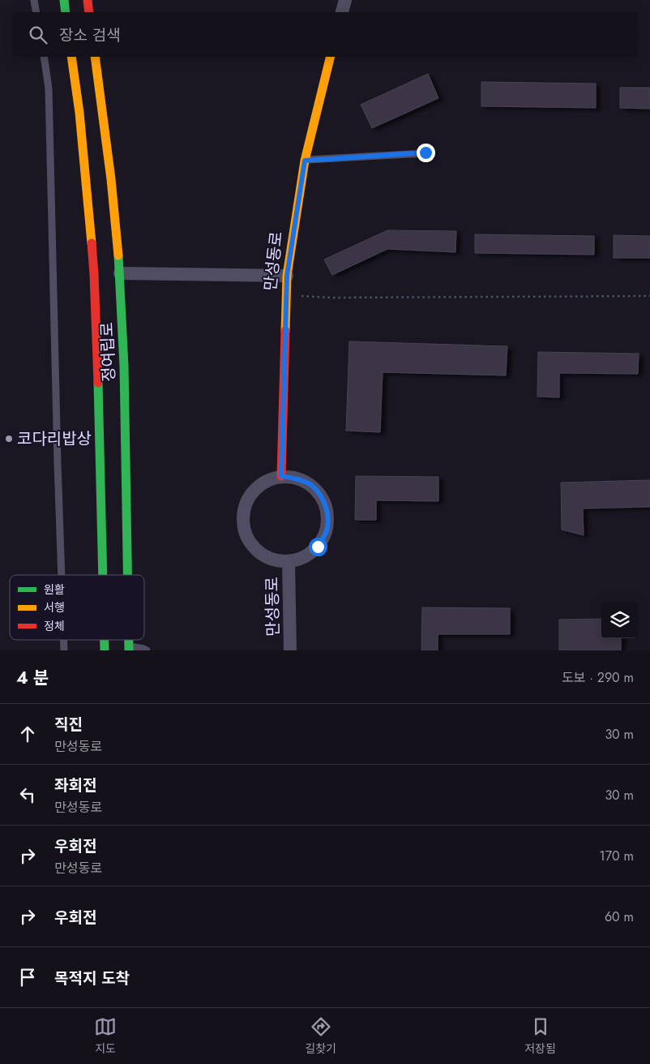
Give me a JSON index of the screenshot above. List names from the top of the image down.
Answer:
{
  "streets": {
    "street": ["만성동로", "정여립로"]
  },
  "places": ["코다리밥상"],
  "legend": ["원활", "서행", "정체"],
  "page": {
    "search": "장소 검색",
    "heading": ["4 분", "도보 · 290 m"],
    "list": [
      ["직진", "만성동로", "30 m"],
      ["좌회전", "만성동로", "30 m"],
      ["우회전", "만성동로", "170 m"],
      ["우회전", "60 m"],
      "목적지 도착"
    ],
    "nav": ["지도", "길찾기", "저장됨"]
  }
}
